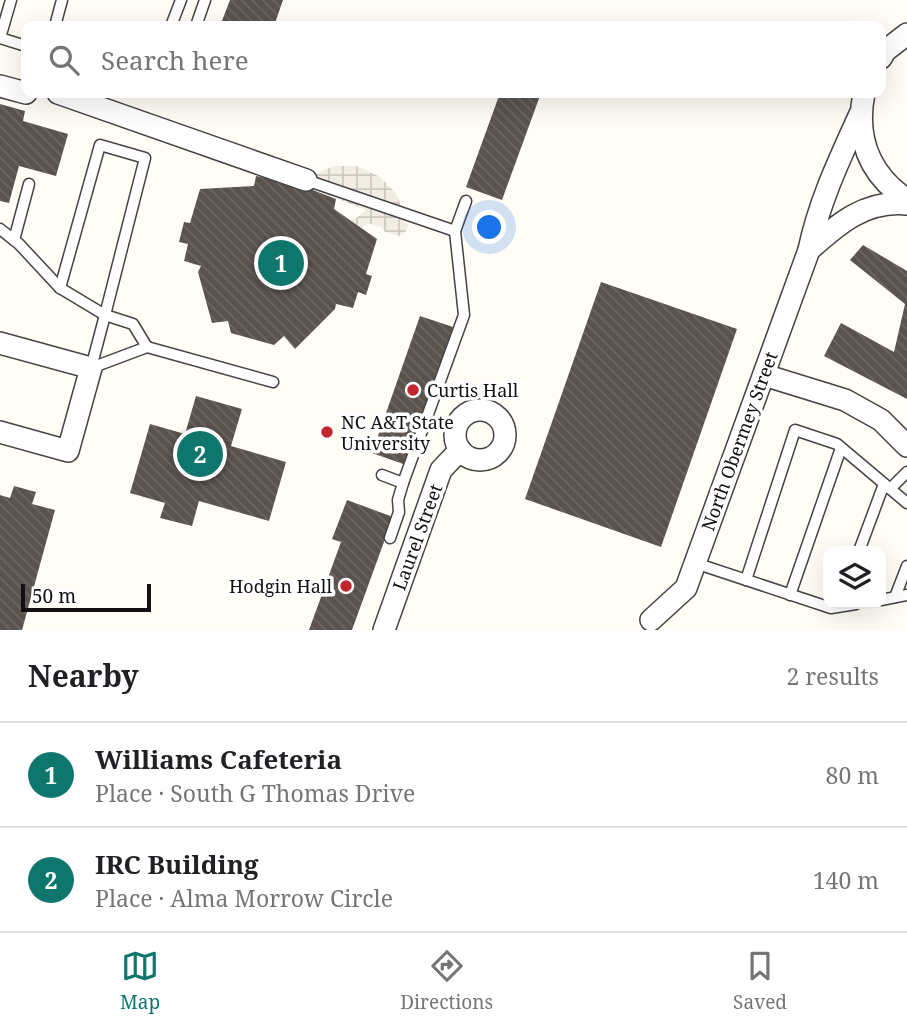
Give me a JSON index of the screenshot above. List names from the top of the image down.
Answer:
{
  "streets": {
    "street": ["North Obermey Street", "Laurel Street"]
  },
  "places": ["Curtis Hall", "NC A&T State University", "Hodgin Hall"],
  "scale_bar": "50 m",
  "page": {
    "search": "Search here",
    "pins": ["1", "2"],
    "scale": "50 m",
    "heading": ["Nearby", "2 results"],
    "list": [
      {
        "mark": "1",
        "name": "Williams Cafeteria",
        "note": "Place · South G Thomas Drive",
        "value": "80 m"
      },
      {
        "mark": "2",
        "name": "IRC Building",
        "note": "Place · Alma Morrow Circle",
        "value": "140 m"
      }
    ],
    "nav": ["Map", "Directions", "Saved"]
  }
}
